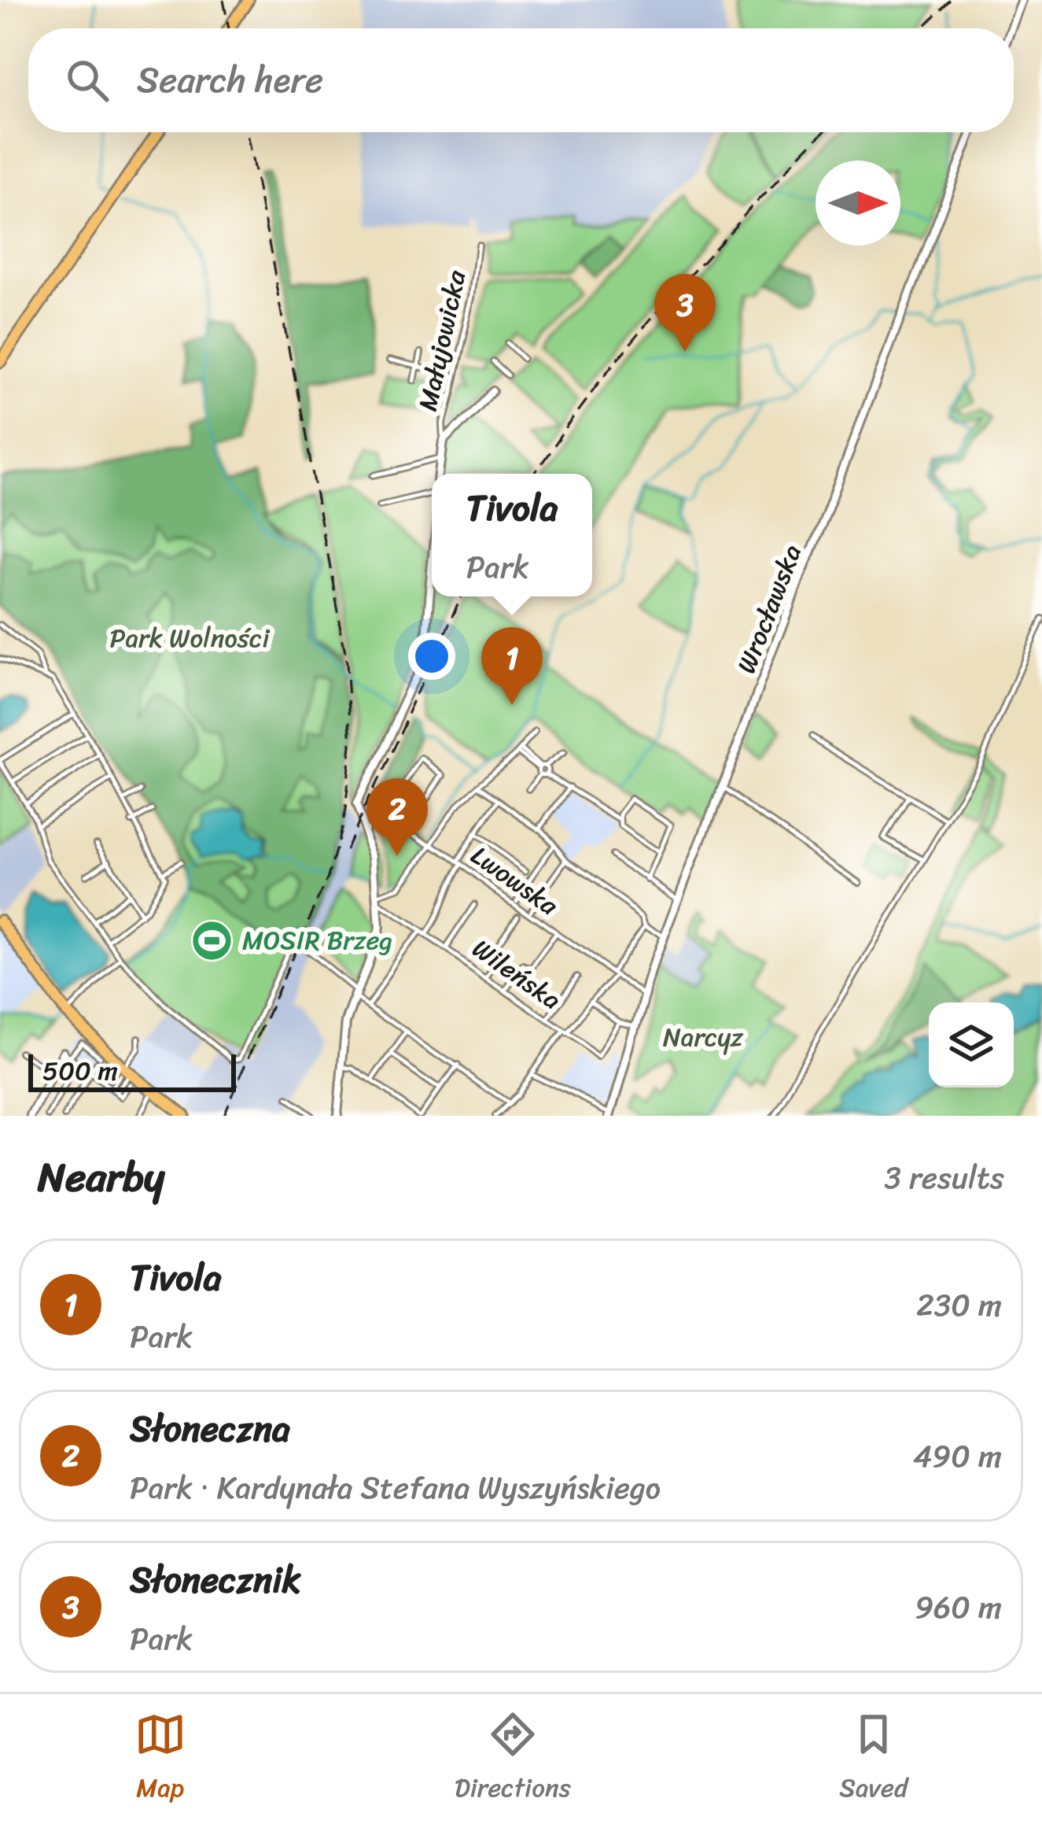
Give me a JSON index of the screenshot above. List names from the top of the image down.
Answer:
{
  "streets": {
    "street": [
      "Małujowicka",
      "Wrocławska",
      "Lwowska",
      "Wileńska"
    ]
  },
  "crossings": [
    ["Wrocławska", "Lwowska"]
  ],
  "parks": ["Park Wolności", "Narcyz"],
  "places": {
    "sports": ["MOSIR Brzeg"]
  },
  "scale_bar": "500 m",
  "north": "right",
  "page": {
    "search": "Search here",
    "pins": ["3", "1", "2"],
    "popup": ["Tivola", "Park"],
    "scale": "500 m",
    "heading": ["Nearby", "3 results"],
    "list": [
      {
        "mark": "1",
        "name": "Tivola",
        "note": "Park",
        "value": "230 m"
      },
      {
        "mark": "2",
        "name": "Słoneczna",
        "note": "Park · Kardynała Stefana Wyszyńskiego",
        "value": "490 m"
      },
      {
        "mark": "3",
        "name": "Słonecznik",
        "note": "Park",
        "value": "960 m"
      }
    ],
    "nav": ["Map", "Directions", "Saved"]
  }
}
